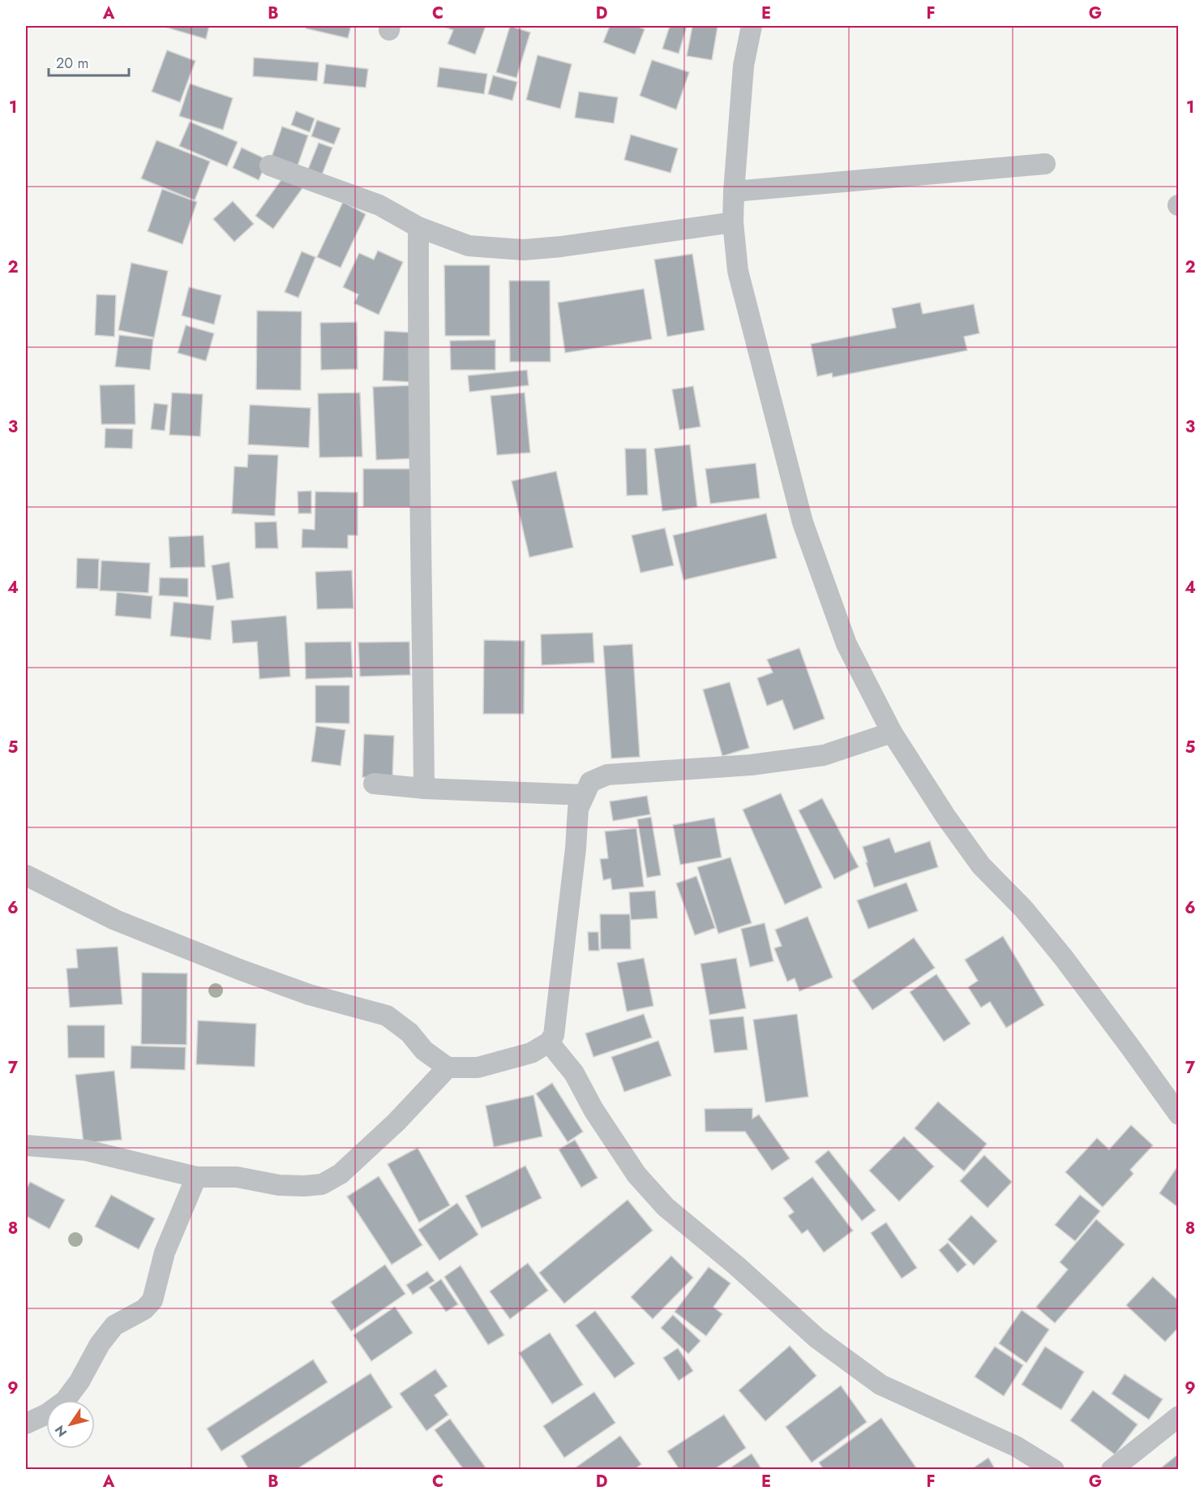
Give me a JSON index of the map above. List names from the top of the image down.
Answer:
{
  "scale_bar": "20 m",
  "north": "bottom left",
  "grid": {
    "columns": [
      "A",
      "B",
      "C",
      "D",
      "E",
      "F",
      "G"
    ],
    "rows": [
      "1",
      "2",
      "3",
      "4",
      "5",
      "6",
      "7",
      "8",
      "9"
    ]
  }
}
